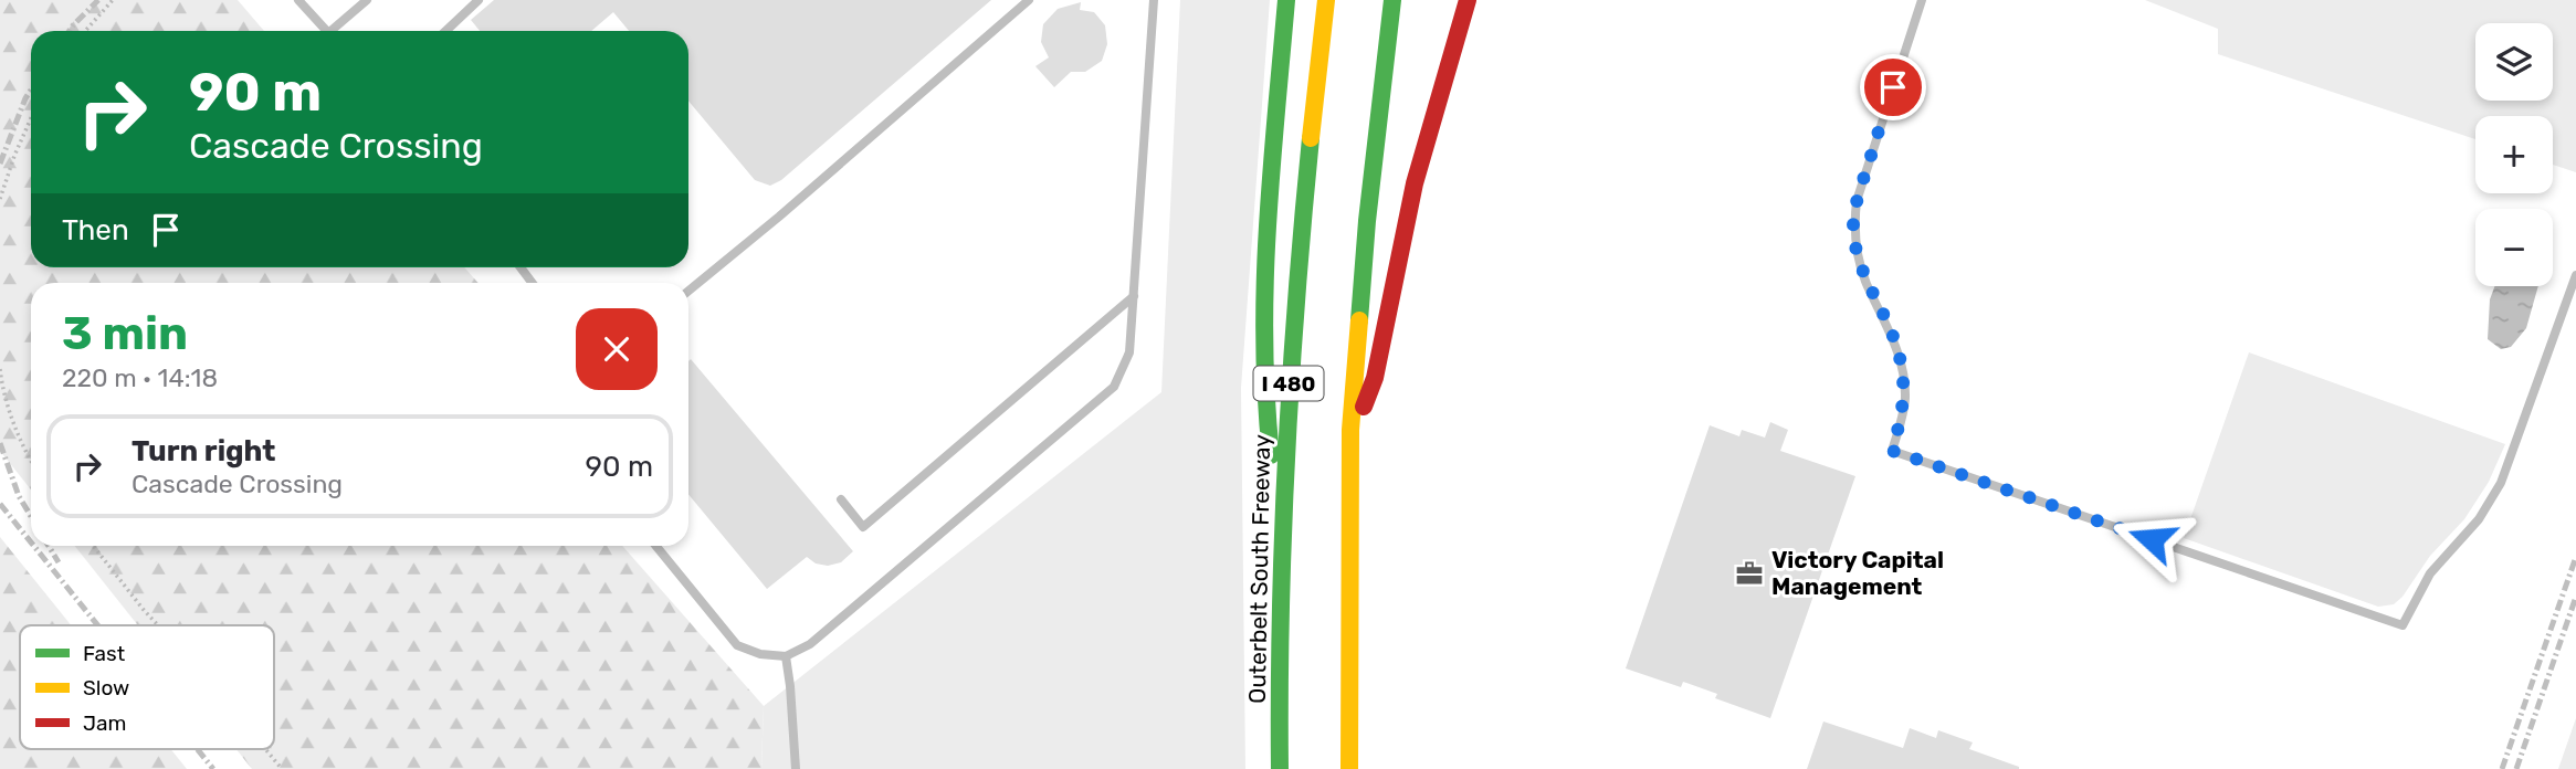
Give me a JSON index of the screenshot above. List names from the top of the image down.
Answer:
{
  "streets": {
    "highway": ["I 480", "Outerbelt South Freeway"]
  },
  "places": {
    "office": ["Victory Capital Management"]
  },
  "legend": ["Fast", "Slow", "Jam"],
  "page": {
    "map_buttons": ["+", "−"],
    "turn": ["90 m", "Cascade Crossing"],
    "then": "Then",
    "heading": ["3 min", "220 m · 14:18"],
    "list": [
      {
        "name": "Turn right",
        "note": "Cascade Crossing",
        "value": "90 m"
      }
    ]
  }
}
